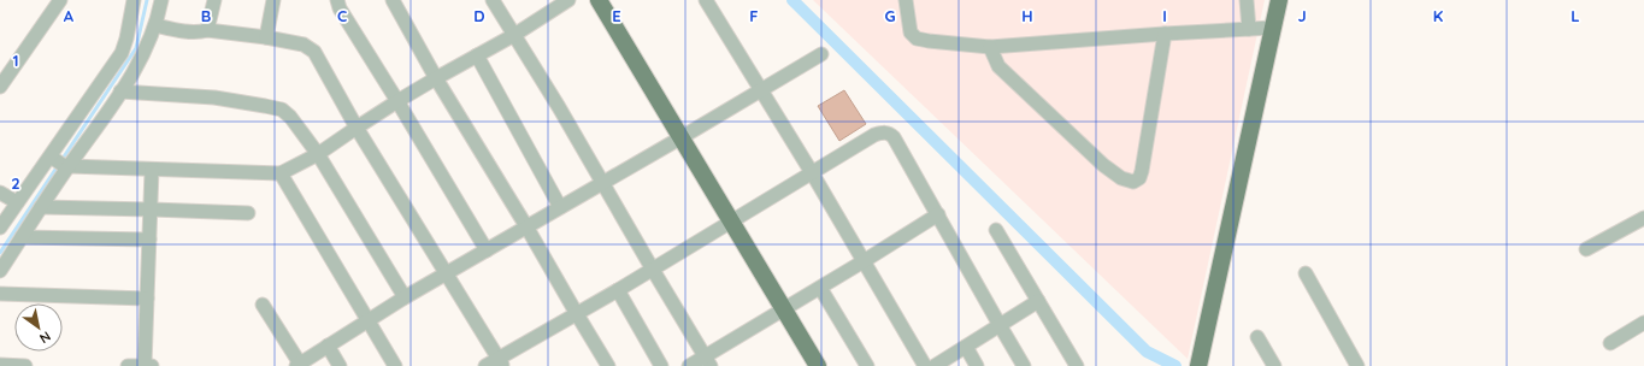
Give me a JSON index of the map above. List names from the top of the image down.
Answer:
{
  "north": "bottom right",
  "grid": {
    "columns": [
      "A",
      "B",
      "C",
      "D",
      "E",
      "F",
      "G",
      "H",
      "I",
      "J",
      "K",
      "L"
    ],
    "rows": ["1", "2"]
  }
}
